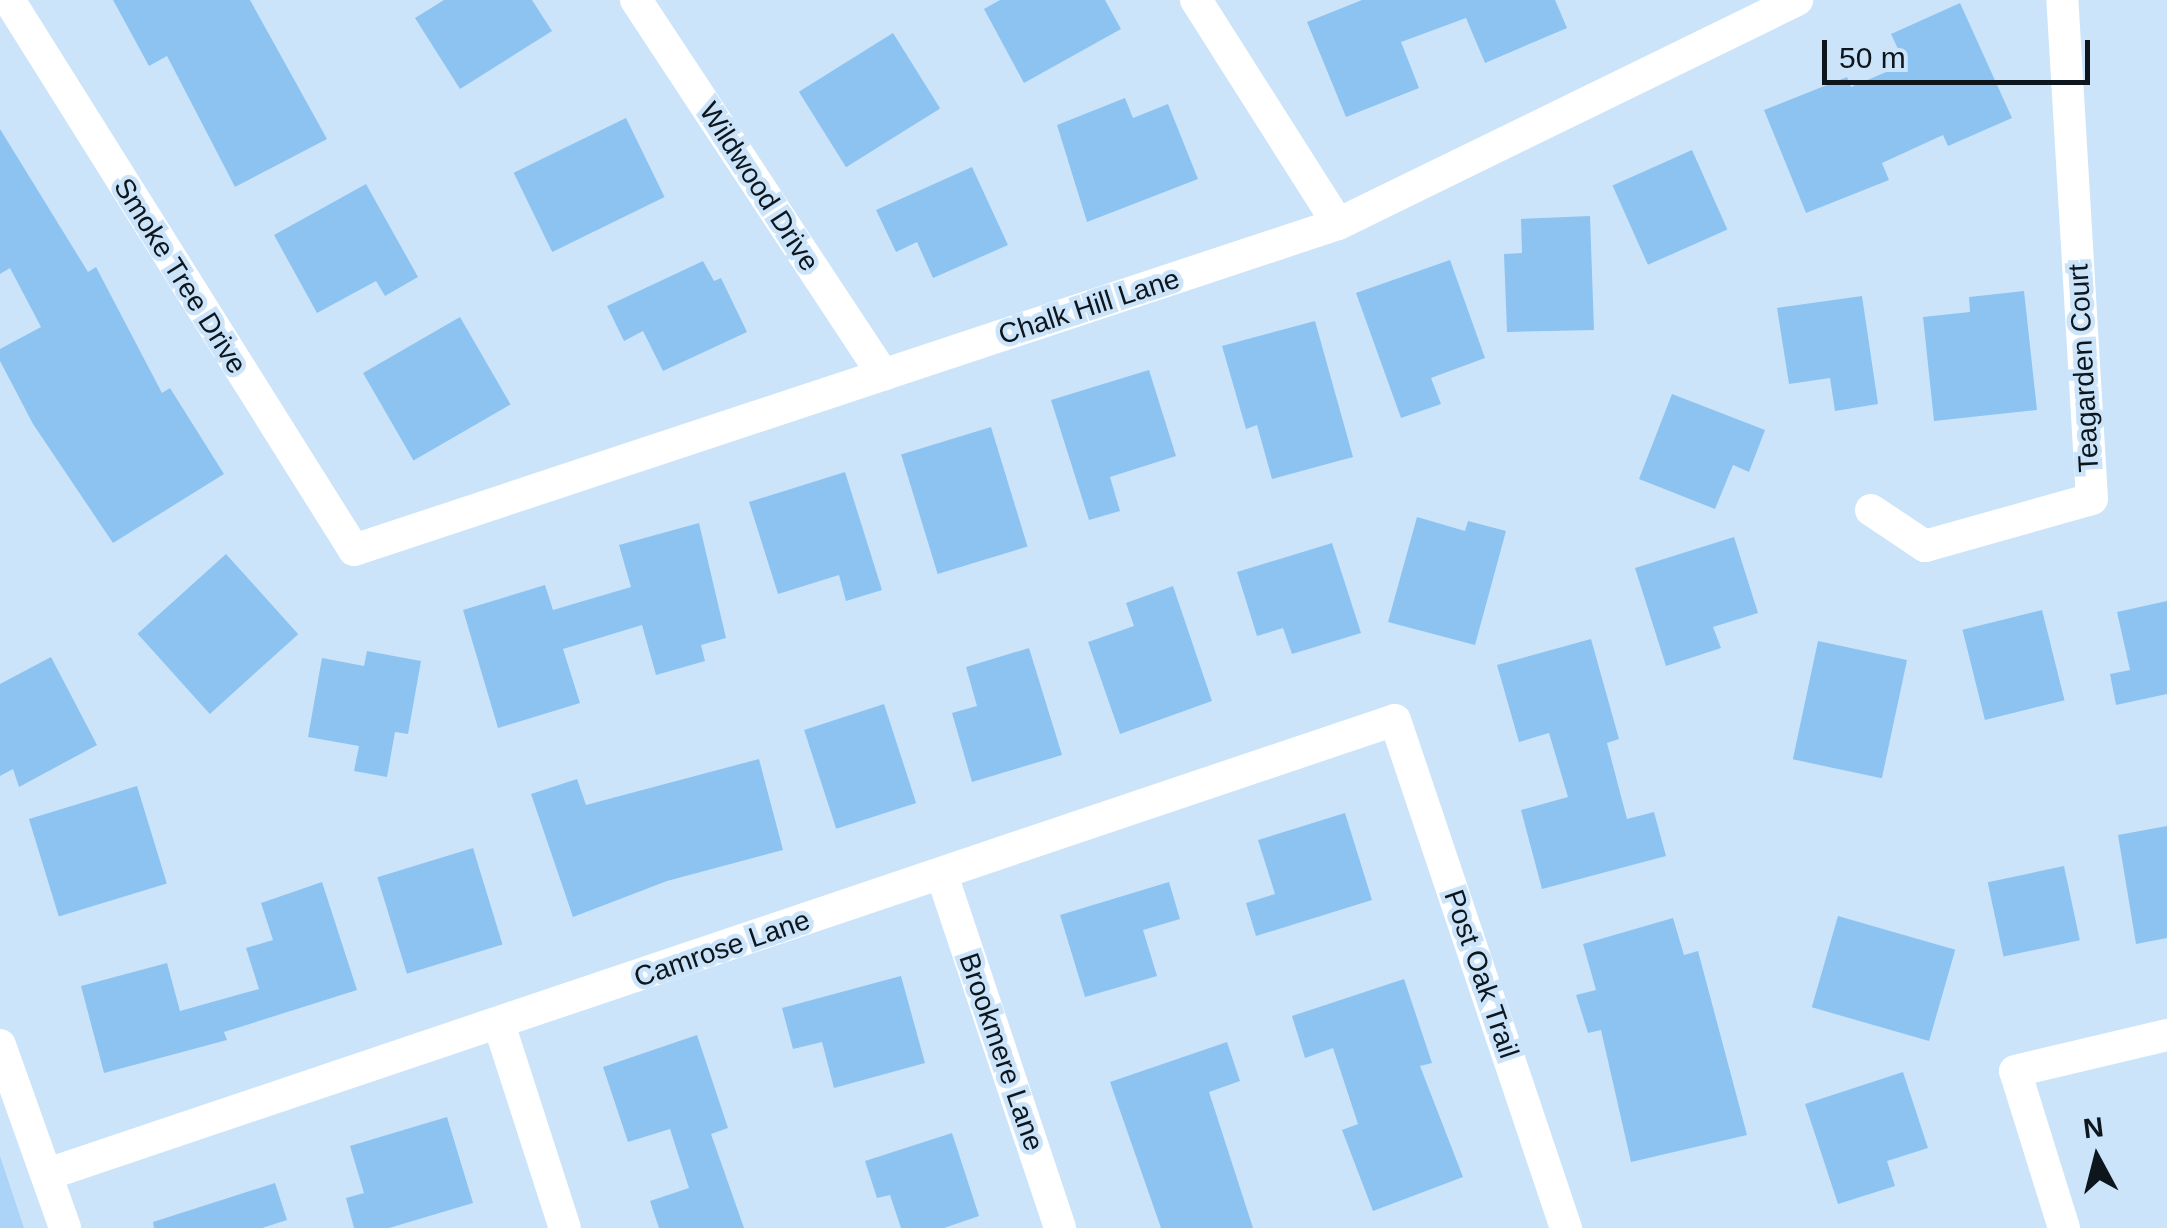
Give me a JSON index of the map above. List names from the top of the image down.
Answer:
{
  "streets": {
    "street": [
      "Wildwood Drive",
      "Smoke Tree Drive",
      "Chalk Hill Lane",
      "Teagarden Court",
      "Camrose Lane",
      "Post Oak Trail",
      "Brookmere Lane"
    ]
  },
  "crossings": [
    ["Wildwood Drive", "Chalk Hill Lane"],
    ["Smoke Tree Drive", "Chalk Hill Lane"],
    ["Camrose Lane", "Post Oak Trail"],
    ["Camrose Lane", "Brookmere Lane"]
  ],
  "scale_bar": "50 m",
  "north": "top"
}
